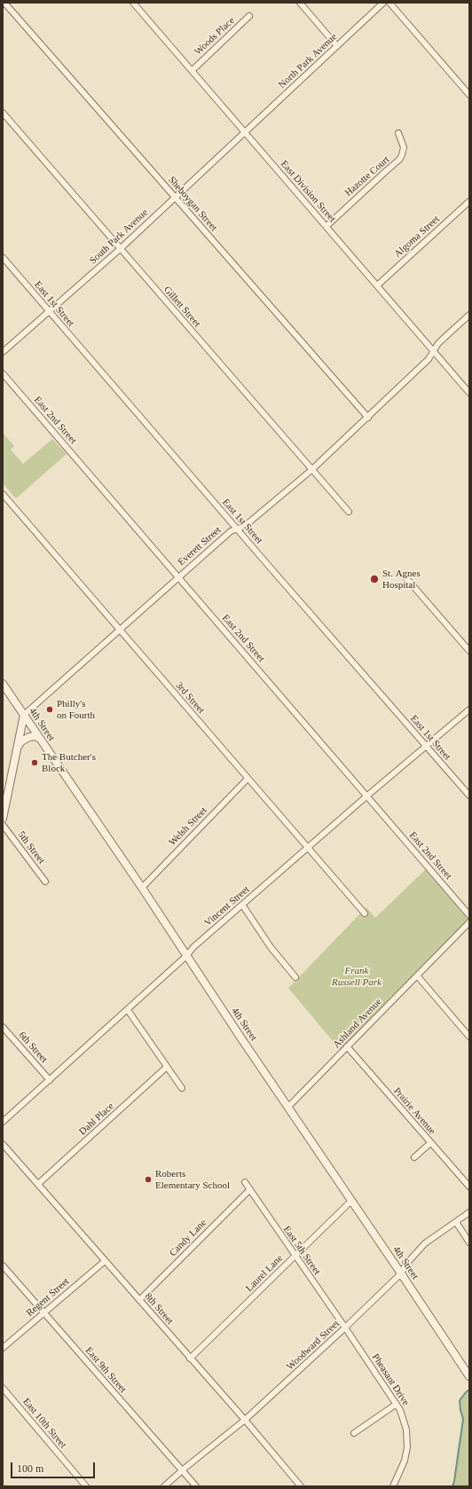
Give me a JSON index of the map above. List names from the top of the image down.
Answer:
{
  "streets": {
    "street": [
      "Woods Place",
      "North Park Avenue",
      "Hazotte Court",
      "East Division Street",
      "Sheboygan Street",
      "South Park Avenue",
      "Algoma Street",
      "East 1st Street",
      "Gillett Street",
      "East 2nd Street",
      "Everett Street",
      "3rd Street",
      "4th Street",
      "Welsh Street",
      "5th Street",
      "Vincent Street",
      "Ashland Avenue",
      "6th Street",
      "Prairie Avenue",
      "Dahl Place",
      "Candy Lane",
      "East 5th Street",
      "Laurel Lane",
      "Regent Street",
      "8th Street",
      "Woodward Street",
      "East 9th Street",
      "Pheasant Drive",
      "East 10th Street"
    ]
  },
  "crossings": [
    ["Woods Place", "East Division Street"],
    ["North Park Avenue", "East Division Street"],
    ["North Park Avenue", "South Park Avenue"],
    ["Hazotte Court", "East Division Street"],
    ["East Division Street", "South Park Avenue"],
    ["East Division Street", "Algoma Street"],
    ["East Division Street", "Everett Street"],
    ["Sheboygan Street", "South Park Avenue"],
    ["Sheboygan Street", "Everett Street"],
    ["South Park Avenue", "East 1st Street"],
    ["South Park Avenue", "Gillett Street"],
    ["East 1st Street", "Everett Street"],
    ["East 1st Street", "Vincent Street"],
    ["Gillett Street", "Everett Street"],
    ["East 2nd Street", "Everett Street"],
    ["East 2nd Street", "Vincent Street"],
    ["Everett Street", "3rd Street"],
    ["Everett Street", "4th Street"],
    ["3rd Street", "Welsh Street"],
    ["3rd Street", "Vincent Street"],
    ["4th Street", "Welsh Street"],
    ["4th Street", "Vincent Street"],
    ["4th Street", "Ashland Avenue"],
    ["4th Street", "Laurel Lane"],
    ["4th Street", "Woodward Street"],
    ["Vincent Street", "6th Street"],
    ["Ashland Avenue", "Prairie Avenue"],
    ["Dahl Place", "8th Street"],
    ["Candy Lane", "East 5th Street"],
    ["Candy Lane", "8th Street"],
    ["East 5th Street", "Laurel Lane"],
    ["East 5th Street", "Woodward Street"],
    ["East 5th Street", "Pheasant Drive"],
    ["Laurel Lane", "8th Street"],
    ["Regent Street", "8th Street"],
    ["Regent Street", "East 9th Street"],
    ["8th Street", "Woodward Street"],
    ["Woodward Street", "East 9th Street"],
    ["Woodward Street", "Pheasant Drive"]
  ],
  "parks": ["Frank Russell Park"],
  "places": [
    "St. Agnes Hospital",
    "Philly's on Fourth",
    "The Butcher's Block",
    "Roberts Elementary School"
  ],
  "scale_bar": "100 m"
}
